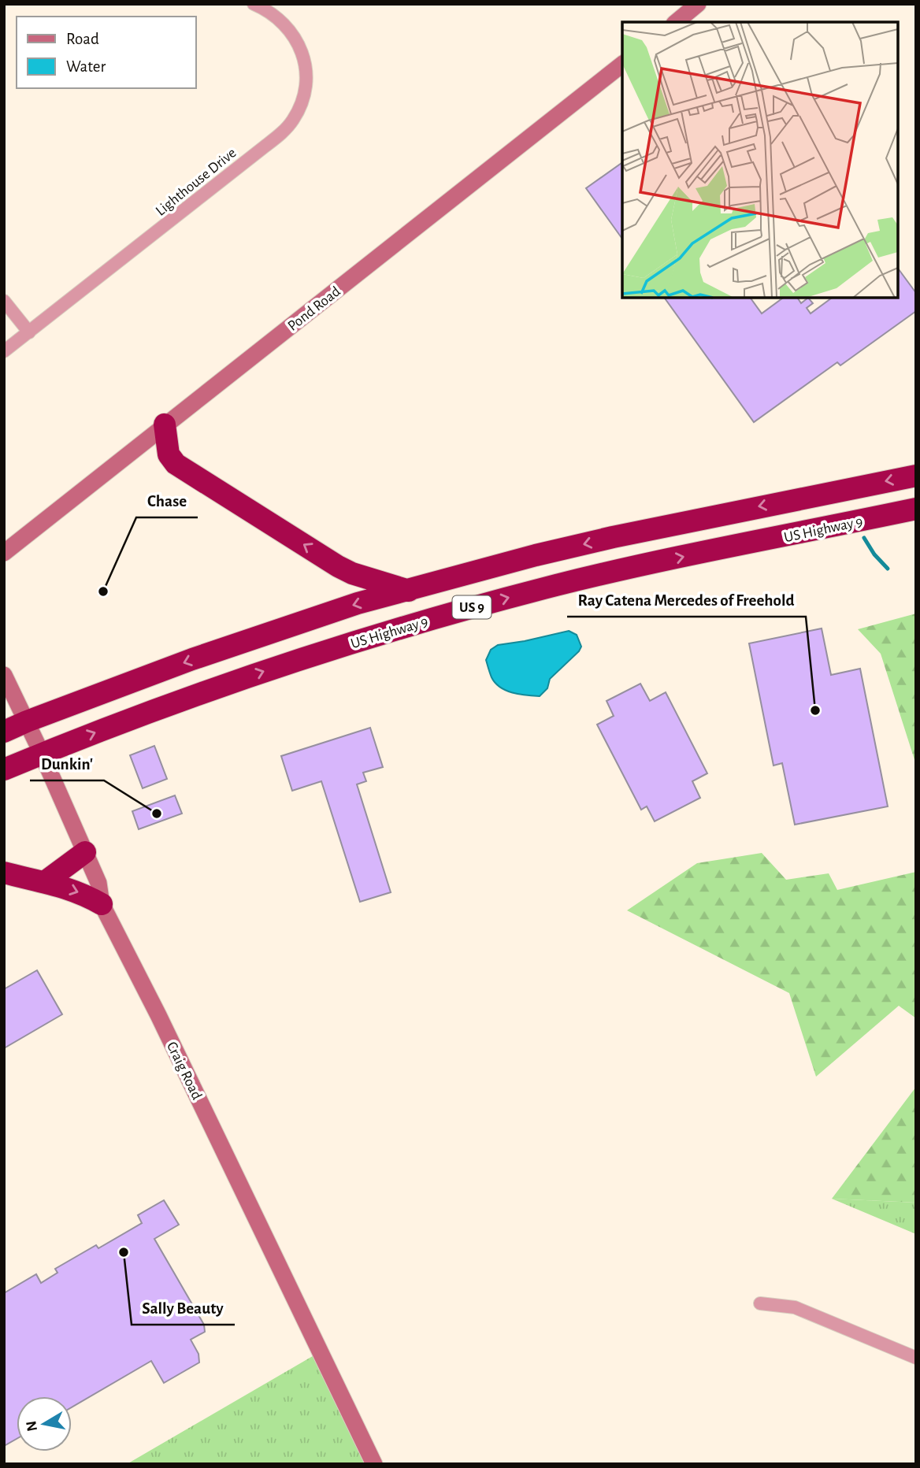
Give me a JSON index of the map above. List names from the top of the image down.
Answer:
{
  "streets": {
    "highway": ["US Highway 9", "US 9"],
    "main road": ["Pond Road", "Craig Road"],
    "street": ["Lighthouse Drive"]
  },
  "crossings": [
    ["US Highway 9", "Craig Road"],
    ["US 9", "Craig Road"]
  ],
  "places": [
    "Chase",
    "Ray Catena Mercedes of Freehold",
    "Dunkin'",
    "Sally Beauty"
  ],
  "legend": ["Road", "Water"],
  "north": "left"
}
